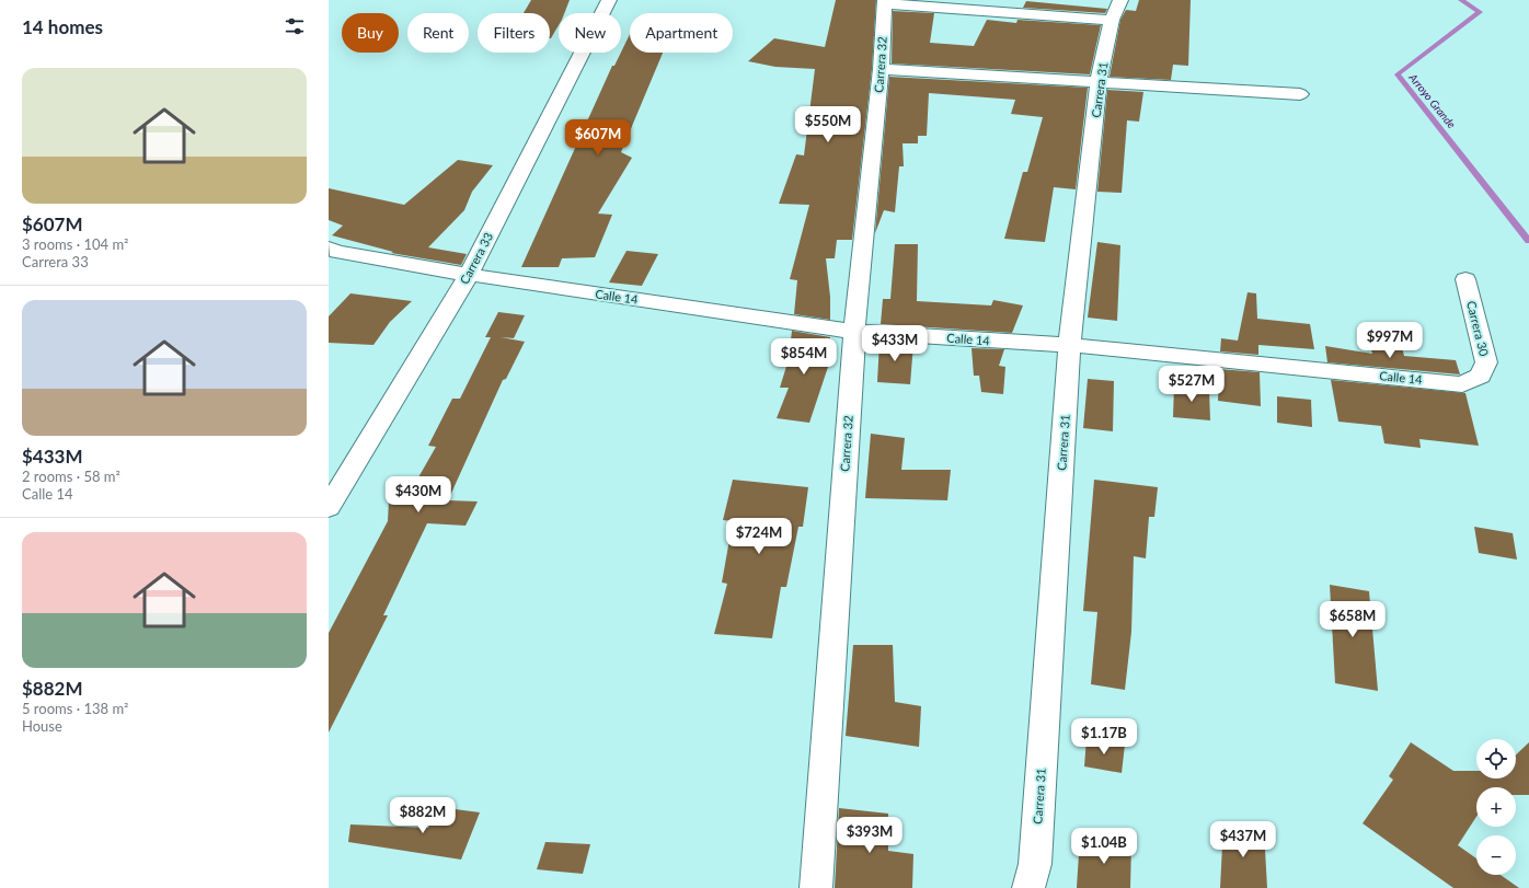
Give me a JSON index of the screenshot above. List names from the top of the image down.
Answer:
{
  "streets": {
    "street": [
      "Carrera 32",
      "Carrera 31",
      "Carrera 33",
      "Calle 14",
      "Carrera 30"
    ]
  },
  "crossings": [
    ["Carrera 32", "Calle 14"],
    ["Carrera 31", "Calle 14"],
    ["Carrera 33", "Calle 14"],
    ["Calle 14", "Carrera 30"]
  ],
  "water": ["Arroyo Grande"],
  "page": {
    "heading": "14 homes",
    "chip": [
      "Buy",
      "Rent",
      "Filters",
      "New",
      "Apartment"
    ],
    "list": [
      {
        "name": "$607M",
        "note": "3 rooms · 104 m² · Carrera 33"
      },
      {
        "name": "$433M",
        "note": "2 rooms · 58 m² · Calle 14"
      },
      {
        "name": "$882M",
        "note": "5 rooms · 138 m² · House"
      }
    ],
    "price": [
      "$550M",
      "$607M",
      "$997M",
      "$433M",
      "$854M",
      "$527M",
      "$430M",
      "$724M",
      "$658M",
      "$1.17B",
      "$882M",
      "$393M",
      "$437M",
      "$1.04B"
    ],
    "map_buttons": ["+", "−"]
  }
}
